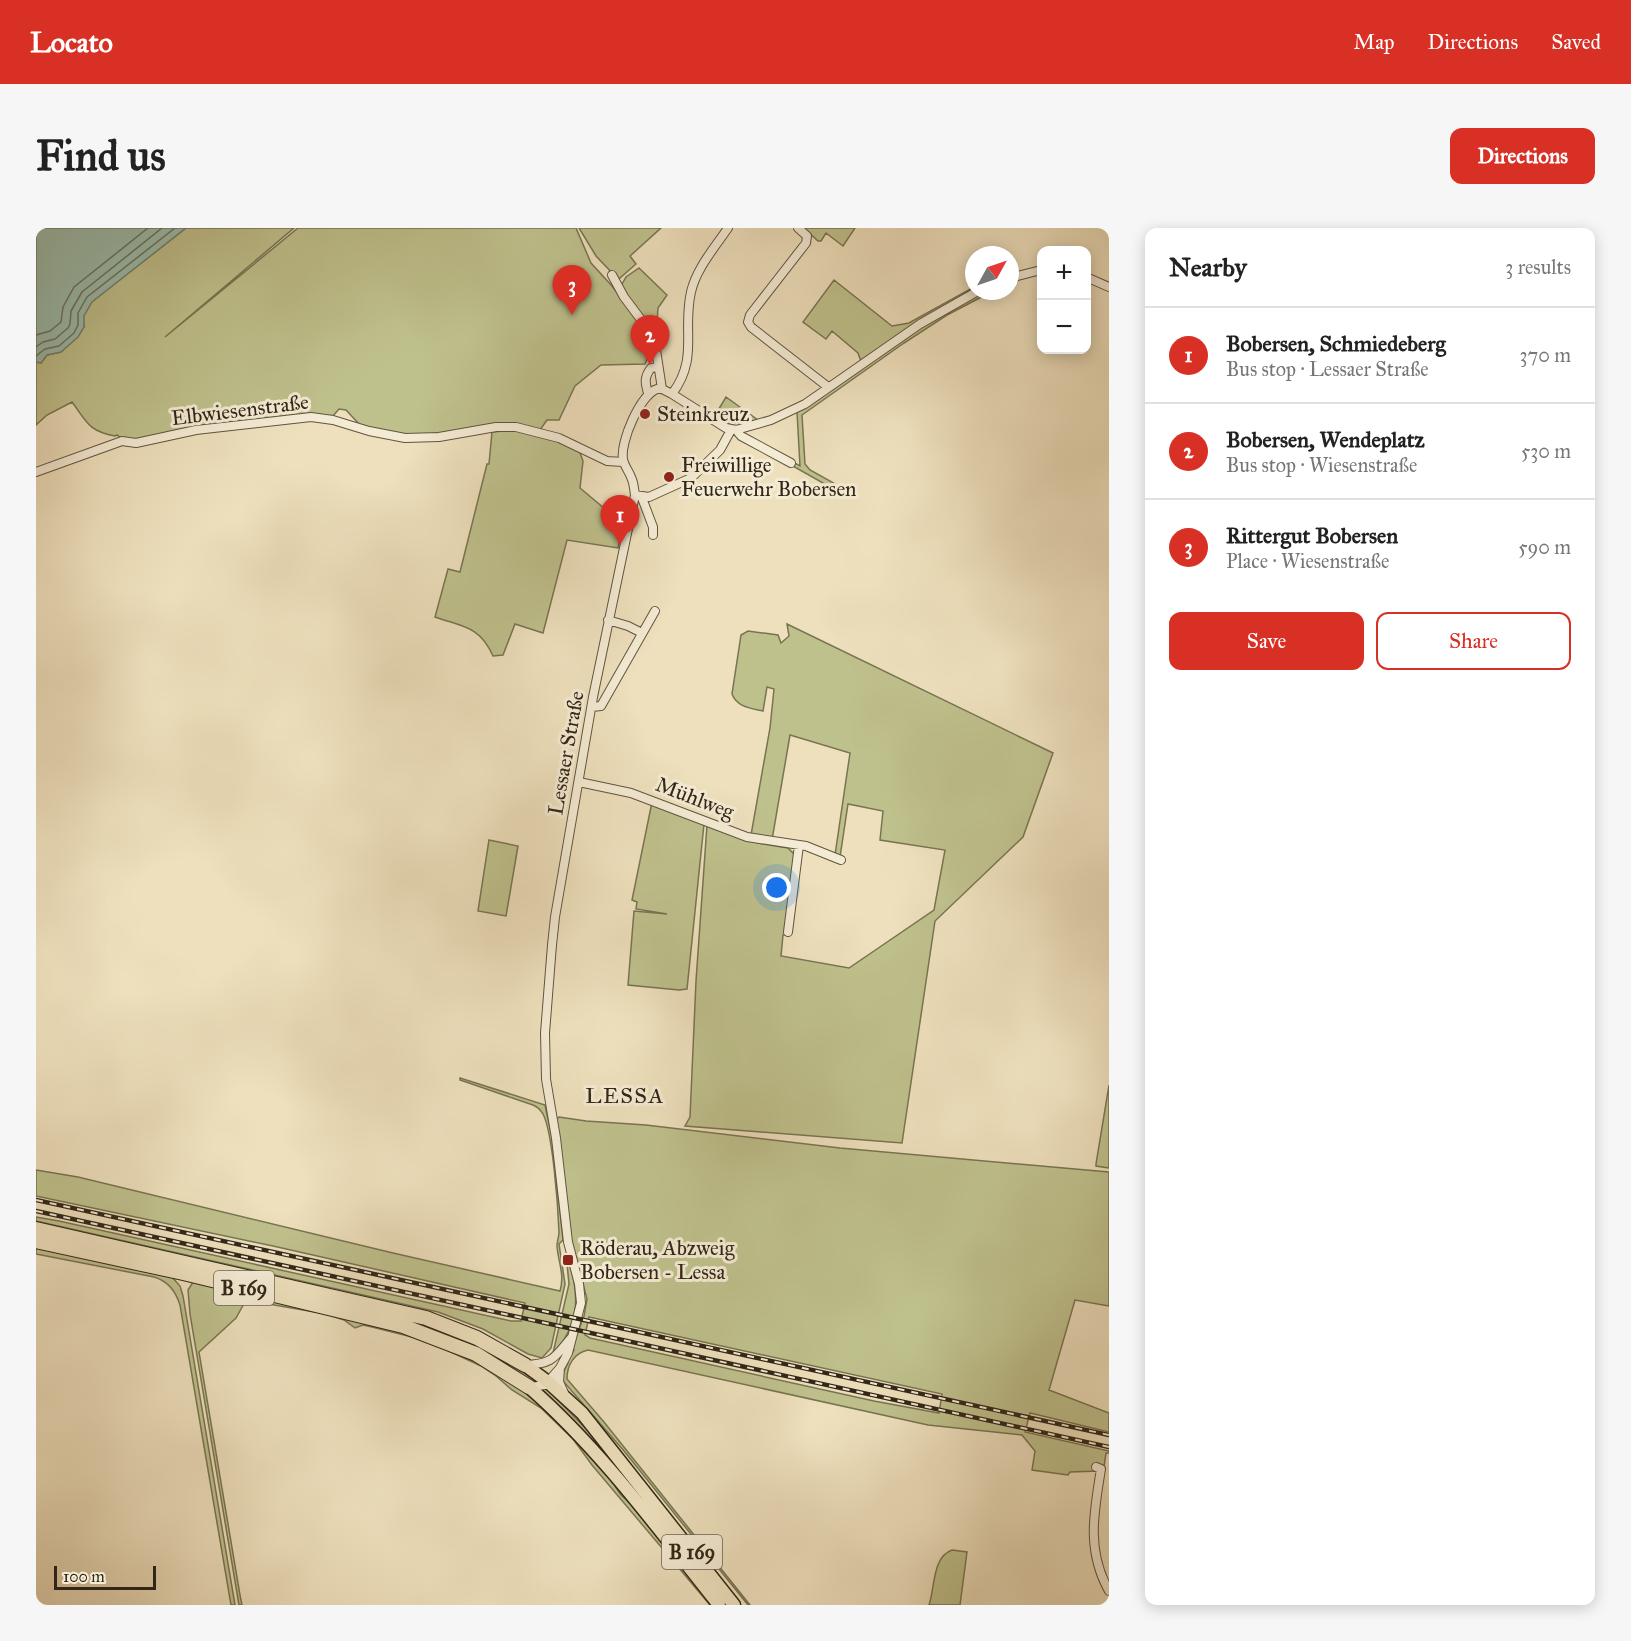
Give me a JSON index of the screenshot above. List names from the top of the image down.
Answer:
{
  "streets": {
    "highway": ["B 169"],
    "street": ["Elbwiesenstraße", "Lessaer Straße", "Mühlweg"]
  },
  "crossings": [
    ["Lessaer Straße", "Mühlweg"]
  ],
  "districts": ["LESSA"],
  "places": {
    "other": ["Steinkreuz", "Freiwillige Feuerwehr Bobersen"],
    "transit": ["Röderau, Abzweig Bobersen - Lessa"]
  },
  "scale_bar": "100 m",
  "north": "top right",
  "page": {
    "header": "Locato",
    "nav": ["Map", "Directions", "Saved"],
    "buttons": [
      "Directions",
      ["Save", "Share"]
    ],
    "title": "Find us",
    "heading": ["Nearby", "3 results"],
    "map_buttons": ["+", "−"],
    "pins": ["3", "2", "1"],
    "list": [
      {
        "mark": "1",
        "name": "Bobersen, Schmiedeberg",
        "note": "Bus stop · Lessaer Straße",
        "value": "370 m"
      },
      {
        "mark": "2",
        "name": "Bobersen, Wendeplatz",
        "note": "Bus stop · Wiesenstraße",
        "value": "530 m"
      },
      {
        "mark": "3",
        "name": "Rittergut Bobersen",
        "note": "Place · Wiesenstraße",
        "value": "590 m"
      }
    ],
    "scale": "100 m"
  }
}
